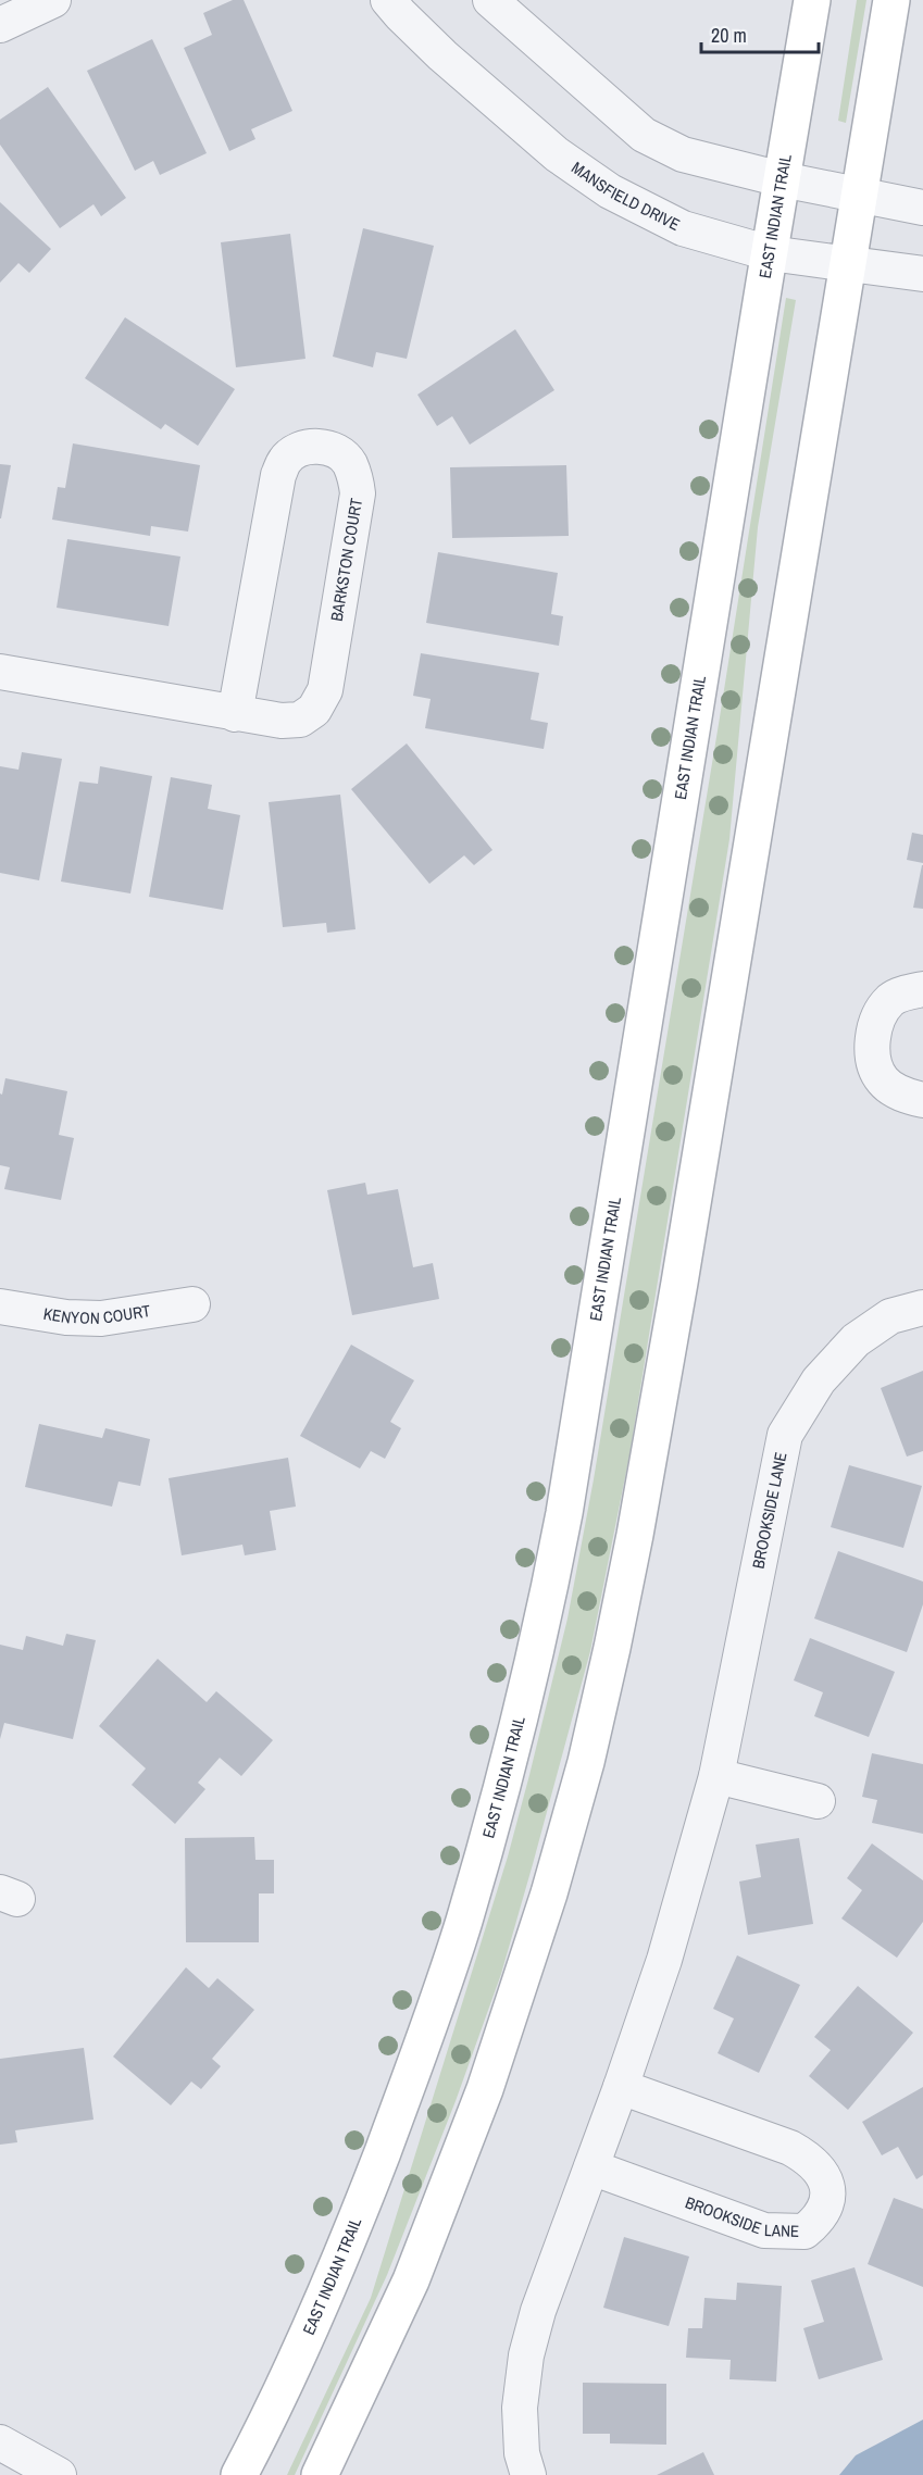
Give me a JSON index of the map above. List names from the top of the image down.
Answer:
{
  "streets": {
    "main road": ["EAST INDIAN TRAIL"],
    "street": [
      "MANSFIELD DRIVE",
      "BARKSTON COURT",
      "KENYON COURT",
      "BROOKSIDE LANE"
    ]
  },
  "crossings": [
    ["MANSFIELD DRIVE", "EAST INDIAN TRAIL"]
  ],
  "scale_bar": "20 m"
}
